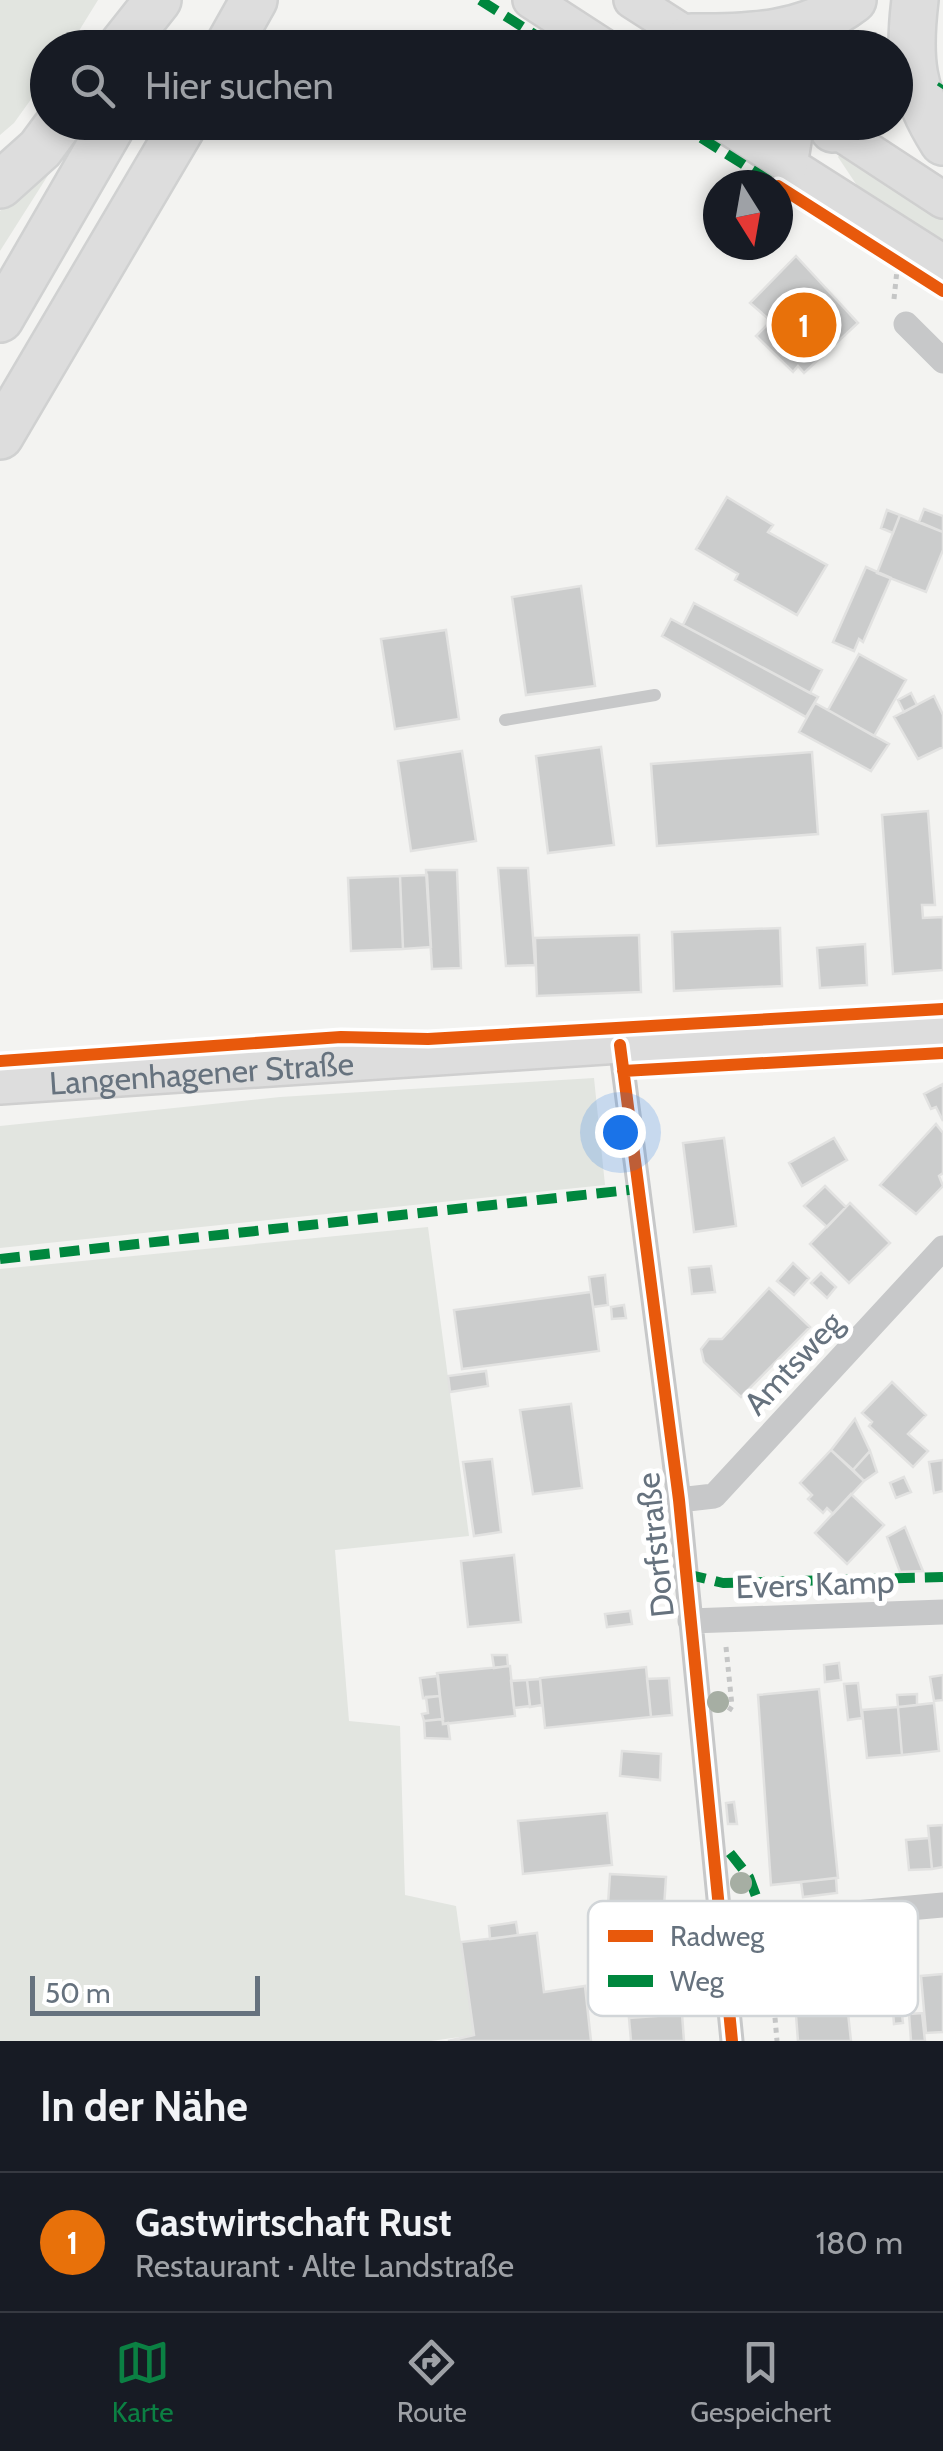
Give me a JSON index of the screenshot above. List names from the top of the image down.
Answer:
{
  "streets": {
    "main road": ["Langenhagener Straße"],
    "street": ["Amtsweg", "Dorfstraße", "Evers Kamp"]
  },
  "crossings": [
    ["Langenhagener Straße", "Dorfstraße"],
    ["Amtsweg", "Dorfstraße"],
    ["Dorfstraße", "Evers Kamp"]
  ],
  "legend": ["Radweg", "Weg"],
  "scale_bar": "50 m",
  "north": "bottom",
  "page": {
    "search": "Hier suchen",
    "pins": "1",
    "scale": "50 m",
    "heading": "In der Nähe",
    "list": [
      {
        "mark": "1",
        "name": "Gastwirtschaft Rust",
        "note": "Restaurant · Alte Landstraße",
        "value": "180 m"
      }
    ],
    "nav": ["Karte", "Route", "Gespeichert"]
  }
}
